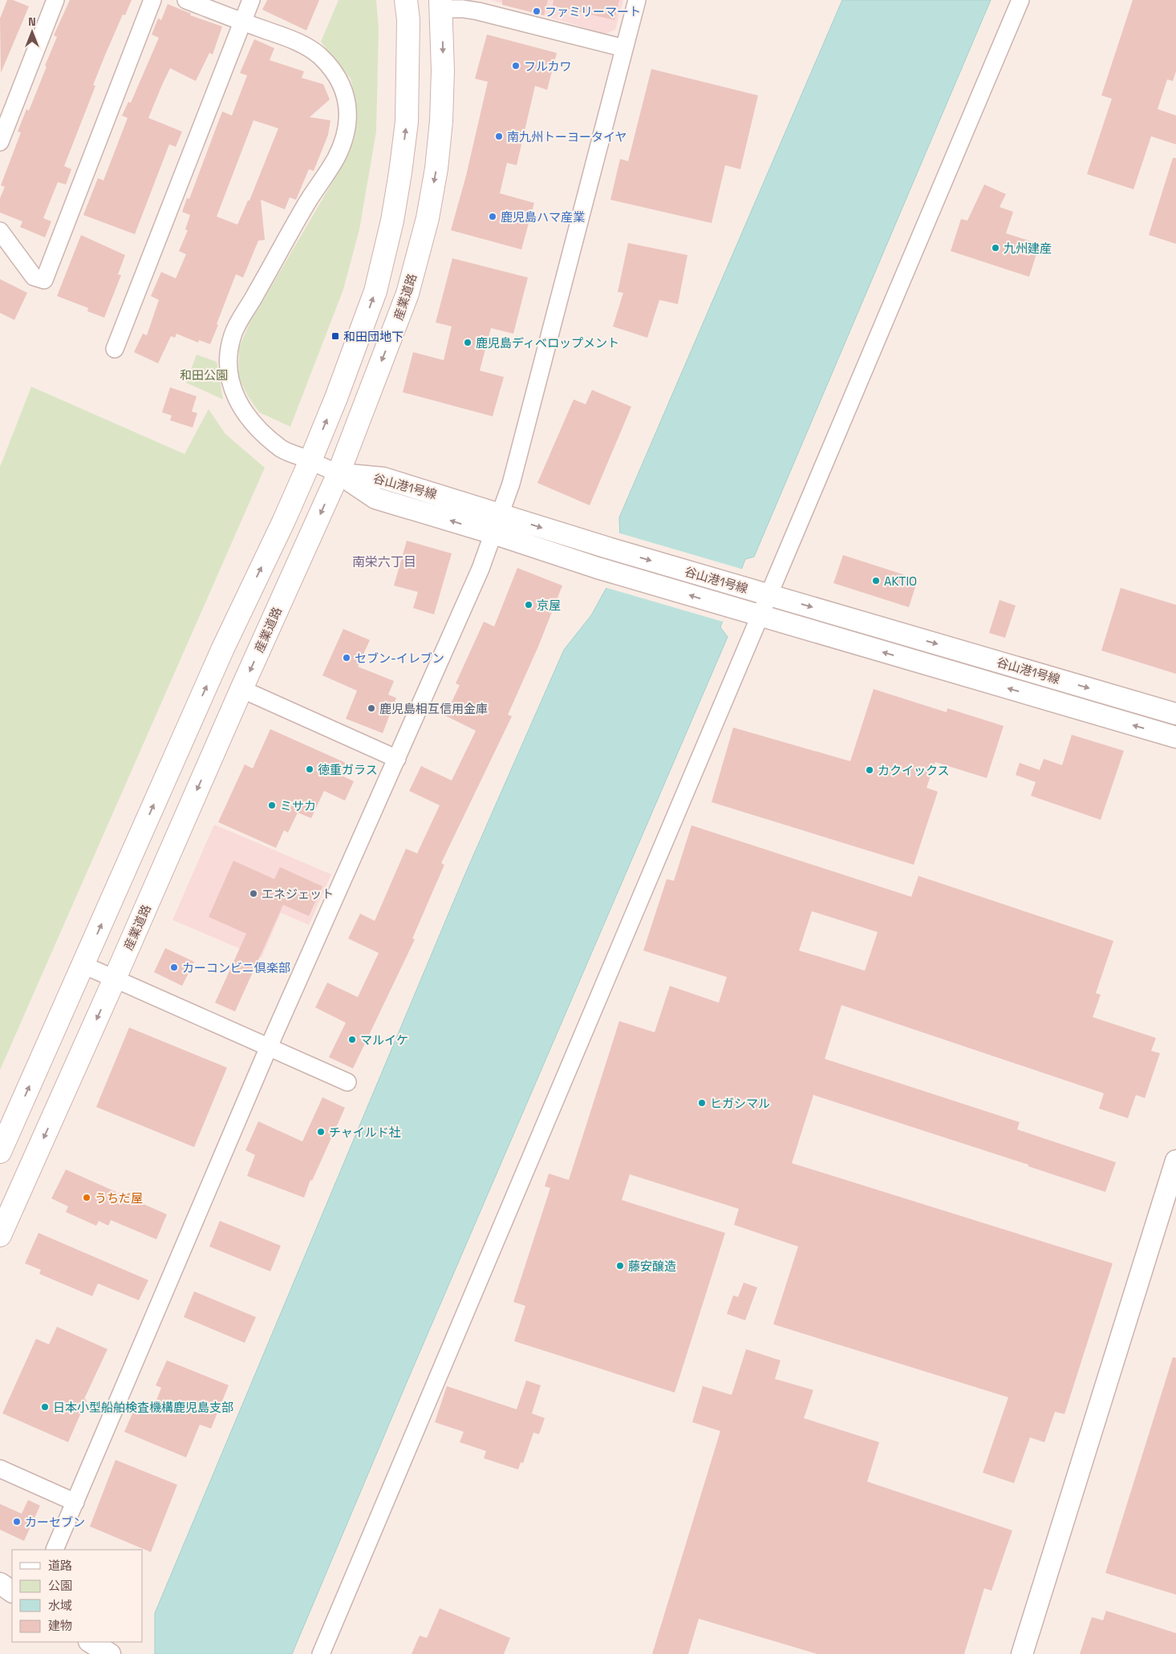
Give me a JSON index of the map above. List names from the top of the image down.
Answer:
{
  "streets": {
    "main road": ["産業道路"],
    "street": ["谷山港1号線"]
  },
  "crossings": [
    ["産業道路", "谷山港1号線"]
  ],
  "districts": ["南栄六丁目"],
  "parks": ["和田公園"],
  "places": {
    "other": [
      "ファミリーマート",
      "フルカワ",
      "南九州トーヨータイヤ",
      "鹿児島ハマ産業",
      "九州建産",
      "鹿児島ディベロップメント",
      "AKTIO",
      "京屋",
      "セブン-イレブン",
      "鹿児島相互信用金庫",
      "徳重ガラス",
      "カクイックス",
      "ミサカ",
      "エネジェット",
      "カーコンビニ倶楽部",
      "マルイケ",
      "ヒガシマル",
      "チャイルド社",
      "うちだ屋",
      "藤安醸造",
      "日本小型船舶検査機構鹿児島支部",
      "カーセブン"
    ],
    "transit": ["和田団地下"]
  },
  "legend": [
    "道路",
    "公園",
    "水域",
    "建物"
  ],
  "north": "top"
}
